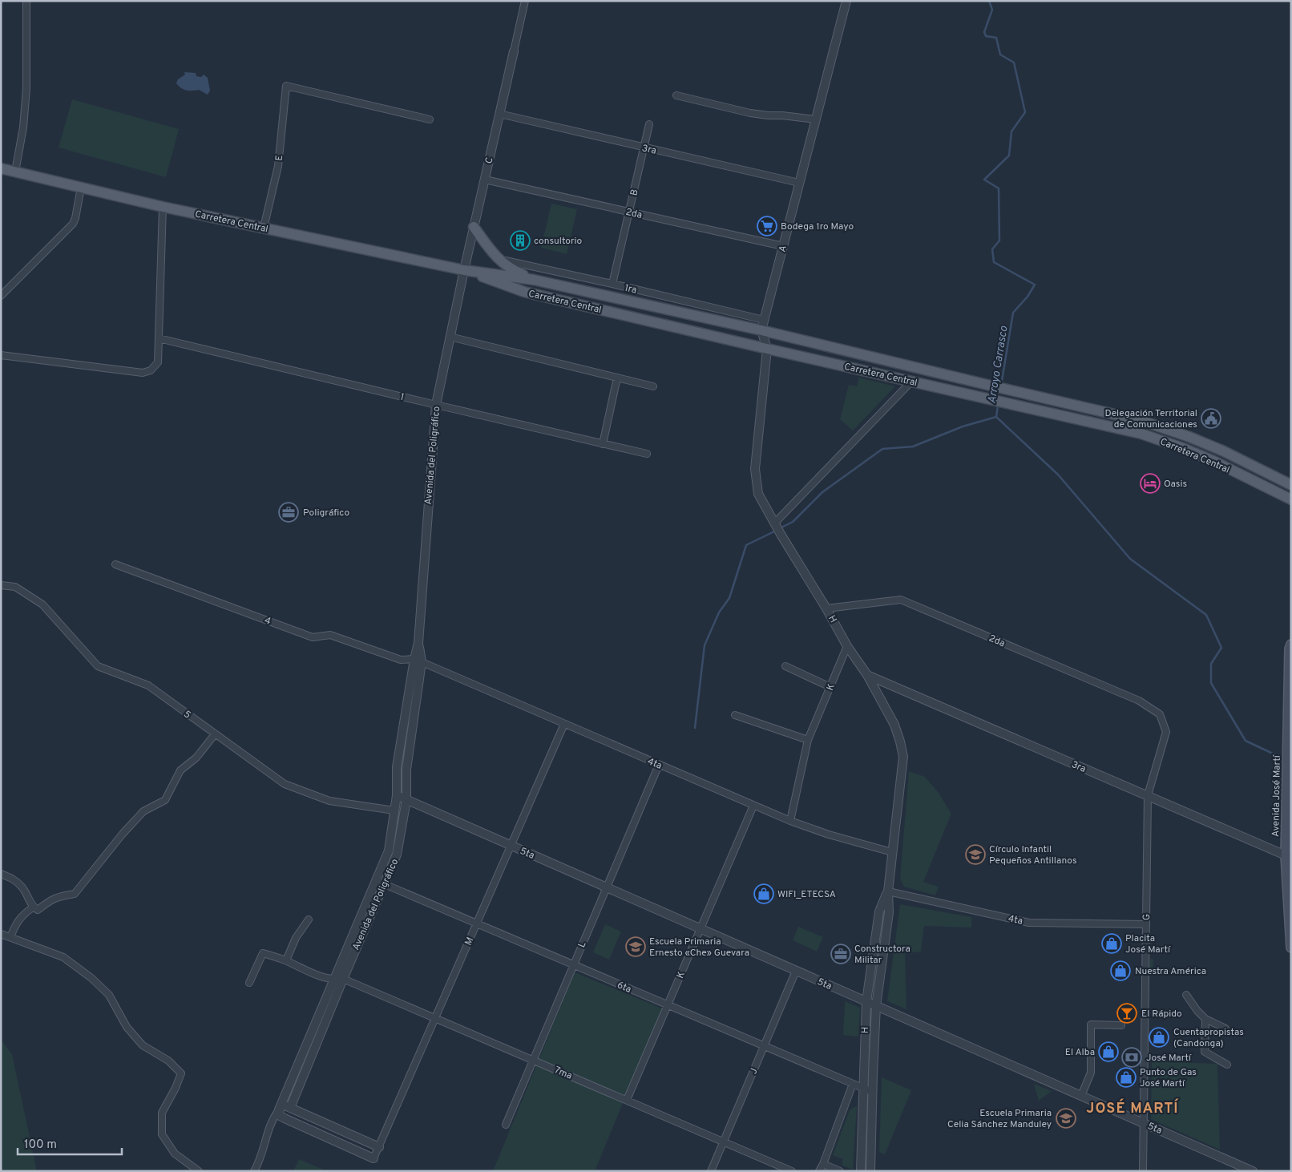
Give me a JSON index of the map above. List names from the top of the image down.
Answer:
{
  "streets": {
    "main road": ["Carretera Central", "Avenida José Martí"],
    "street": [
      "3ra",
      "E",
      "C",
      "B",
      "2da",
      "A",
      "1ra",
      "1",
      "Avenida del Poligráfico",
      "H",
      "4",
      "K",
      "5",
      "4ta",
      "5ta",
      "G",
      "M",
      "L",
      "6ta",
      "J",
      "7ma"
    ]
  },
  "crossings": [
    ["3ra", "C"],
    ["3ra", "B"],
    ["3ra", "A"],
    ["3ra", "H"],
    ["3ra", "Avenida José Martí"],
    ["3ra", "G"],
    ["E", "Carretera Central"],
    ["C", "2da"],
    ["C", "Carretera Central"],
    ["C", "Avenida del Poligráfico"],
    ["B", "2da"],
    ["B", "1ra"],
    ["2da", "A"],
    ["2da", "H"],
    ["2da", "G"],
    ["Carretera Central", "A"],
    ["Carretera Central", "Avenida del Poligráfico"],
    ["Carretera Central", "H"],
    ["A", "1ra"],
    ["1", "Avenida del Poligráfico"],
    ["Avenida del Poligráfico", "4"],
    ["Avenida del Poligráfico", "5"],
    ["Avenida del Poligráfico", "4ta"],
    ["Avenida del Poligráfico", "5ta"],
    ["Avenida del Poligráfico", "6ta"],
    ["Avenida del Poligráfico", "7ma"],
    ["H", "K"],
    ["H", "4ta"],
    ["H", "5ta"],
    ["H", "6ta"],
    ["4", "4ta"],
    ["K", "4ta"],
    ["K", "5ta"],
    ["K", "6ta"],
    ["K", "7ma"],
    ["4ta", "G"],
    ["4ta", "M"],
    ["4ta", "L"],
    ["5ta", "G"],
    ["5ta", "M"],
    ["5ta", "L"],
    ["5ta", "J"],
    ["M", "6ta"],
    ["M", "7ma"],
    ["L", "6ta"],
    ["L", "7ma"],
    ["6ta", "J"],
    ["J", "7ma"]
  ],
  "districts": ["JOSÉ MARTÍ"],
  "water": ["Arroyo Carrasco"],
  "places": {
    "supermarket": ["Bodega 1ro Mayo"],
    "building": ["consultorio"],
    "public building": ["Delegación Territorial de Comunicaciones"],
    "hotel": ["Oasis"],
    "office": ["Poligráfico", "Constructora Militar"],
    "school or university": ["Círculo Infantil Pequeños Antillanos", "Escuela Primaria Ernesto «Che» Guevara", "Escuela Primaria Celia Sánchez Manduley"],
    "shop": [
      "WIFI_ETECSA",
      "Placita José Martí",
      "Nuestra América",
      "Cuentapropistas (Candonga)",
      "El Alba",
      "Punto de Gas José Martí"
    ],
    "bar": ["El Rápido"],
    "bank": ["José Martí"]
  },
  "scale_bar": "100 m"
}
